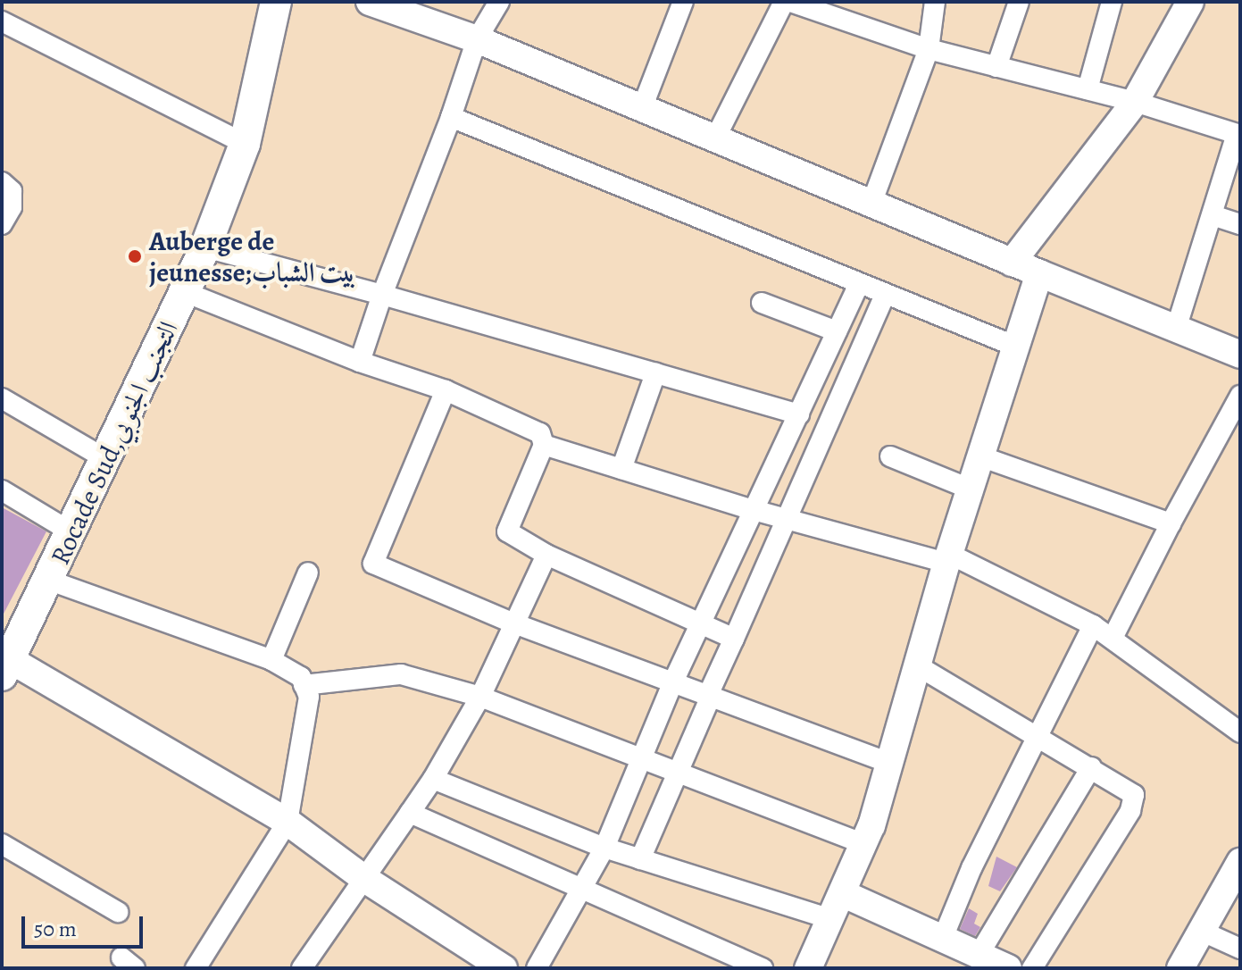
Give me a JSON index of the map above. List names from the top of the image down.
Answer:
{
  "streets": {
    "main road": ["Rocade Sud,التجنب الجنوبي"]
  },
  "places": ["Auberge de jeunesse;بيت الشباب"],
  "scale_bar": "50 m"
}
